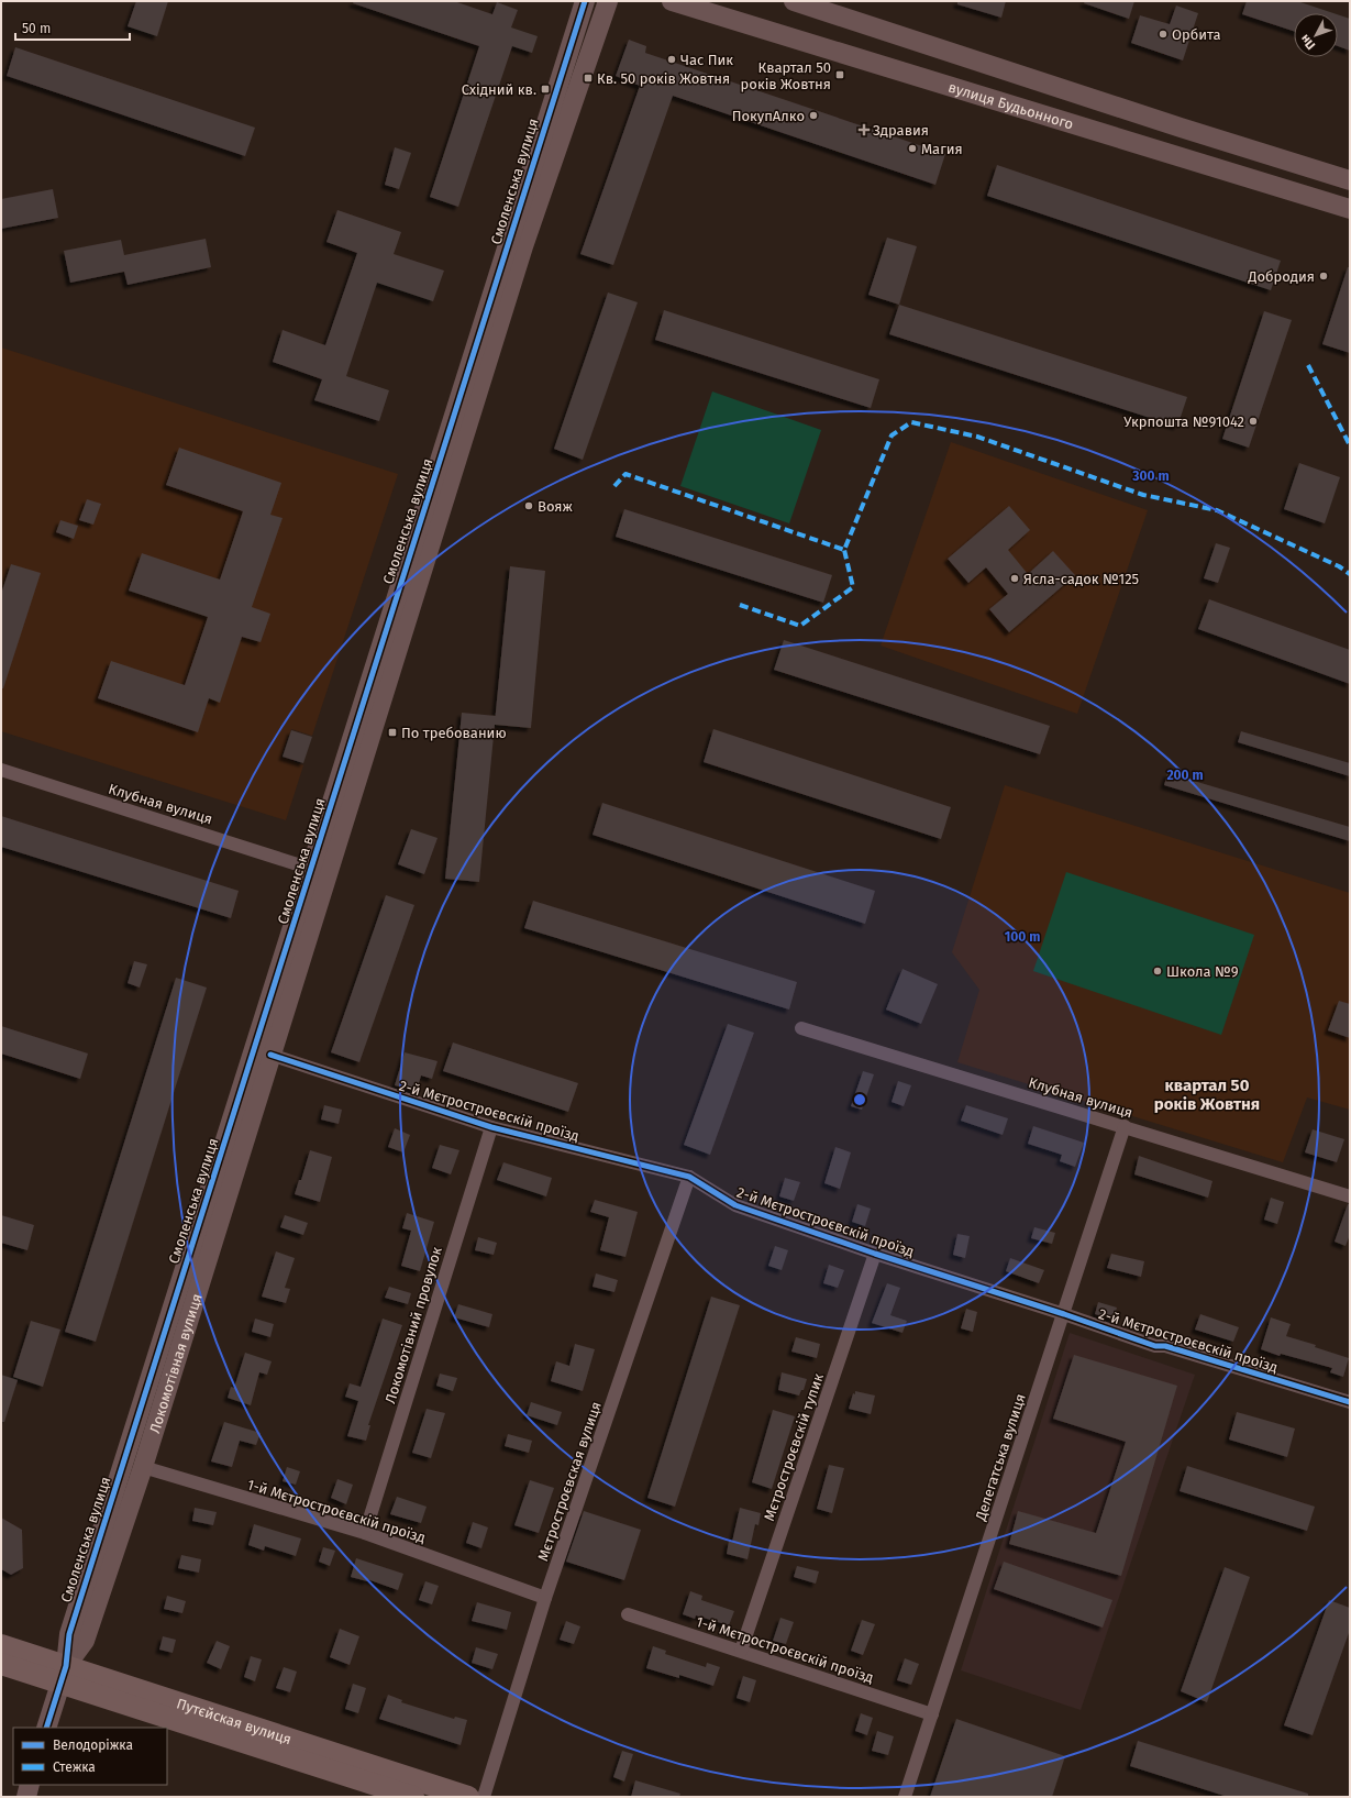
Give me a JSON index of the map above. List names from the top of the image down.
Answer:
{
  "streets": {
    "main road": ["Путєйская вулиця"],
    "street": [
      "вулиця Будьонного",
      "Смоленська вулиця",
      "Клубная вулиця",
      "2-й Мєтростроєвскій проїзд",
      "Локомотівний провулок",
      "Локомотівная вулиця",
      "Мєтростроєвскій тупик",
      "Делегатська вулиця",
      "Мєтростроєвская вулиця",
      "1-й Мєтростроєвскій проїзд"
    ]
  },
  "crossings": [
    ["Смоленська вулиця", "Клубная вулиця"],
    ["Смоленська вулиця", "2-й Мєтростроєвскій проїзд"],
    ["Смоленська вулиця", "Локомотівная вулиця"],
    ["Смоленська вулиця", "Путєйская вулиця"],
    ["Клубная вулиця", "Делегатська вулиця"],
    ["2-й Мєтростроєвскій проїзд", "Локомотівний провулок"],
    ["2-й Мєтростроєвскій проїзд", "Локомотівная вулиця"],
    ["2-й Мєтростроєвскій проїзд", "Мєтростроєвскій тупик"],
    ["2-й Мєтростроєвскій проїзд", "Делегатська вулиця"],
    ["2-й Мєтростроєвскій проїзд", "Мєтростроєвская вулиця"],
    ["Локомотівний провулок", "1-й Мєтростроєвскій проїзд"],
    ["Локомотівная вулиця", "1-й Мєтростроєвскій проїзд"],
    ["Локомотівная вулиця", "Путєйская вулиця"],
    ["Мєтростроєвскій тупик", "1-й Мєтростроєвскій проїзд"],
    ["Делегатська вулиця", "1-й Мєтростроєвскій проїзд"],
    ["Мєтростроєвская вулиця", "1-й Мєтростроєвскій проїзд"]
  ],
  "districts": ["квартал 50 років Жовтня"],
  "places": {
    "other": [
      "Орбита",
      "Час Пик",
      "ПокупАлко",
      "Магия",
      "Добродия",
      "Укрпошта №91042",
      "Вояж",
      "Ясла-садок №125",
      "Школа №9"
    ],
    "transit": [
      "Квартал 50 років Жовтня",
      "Кв. 50 років Жовтня",
      "Східний кв.",
      "По требованию"
    ],
    "health": ["Здравия"]
  },
  "legend": ["Велодоріжка", "Стежка"],
  "scale_bar": "50 m",
  "north": "bottom left",
  "rings": ["300 m", "200 m", "100 m"]
}
